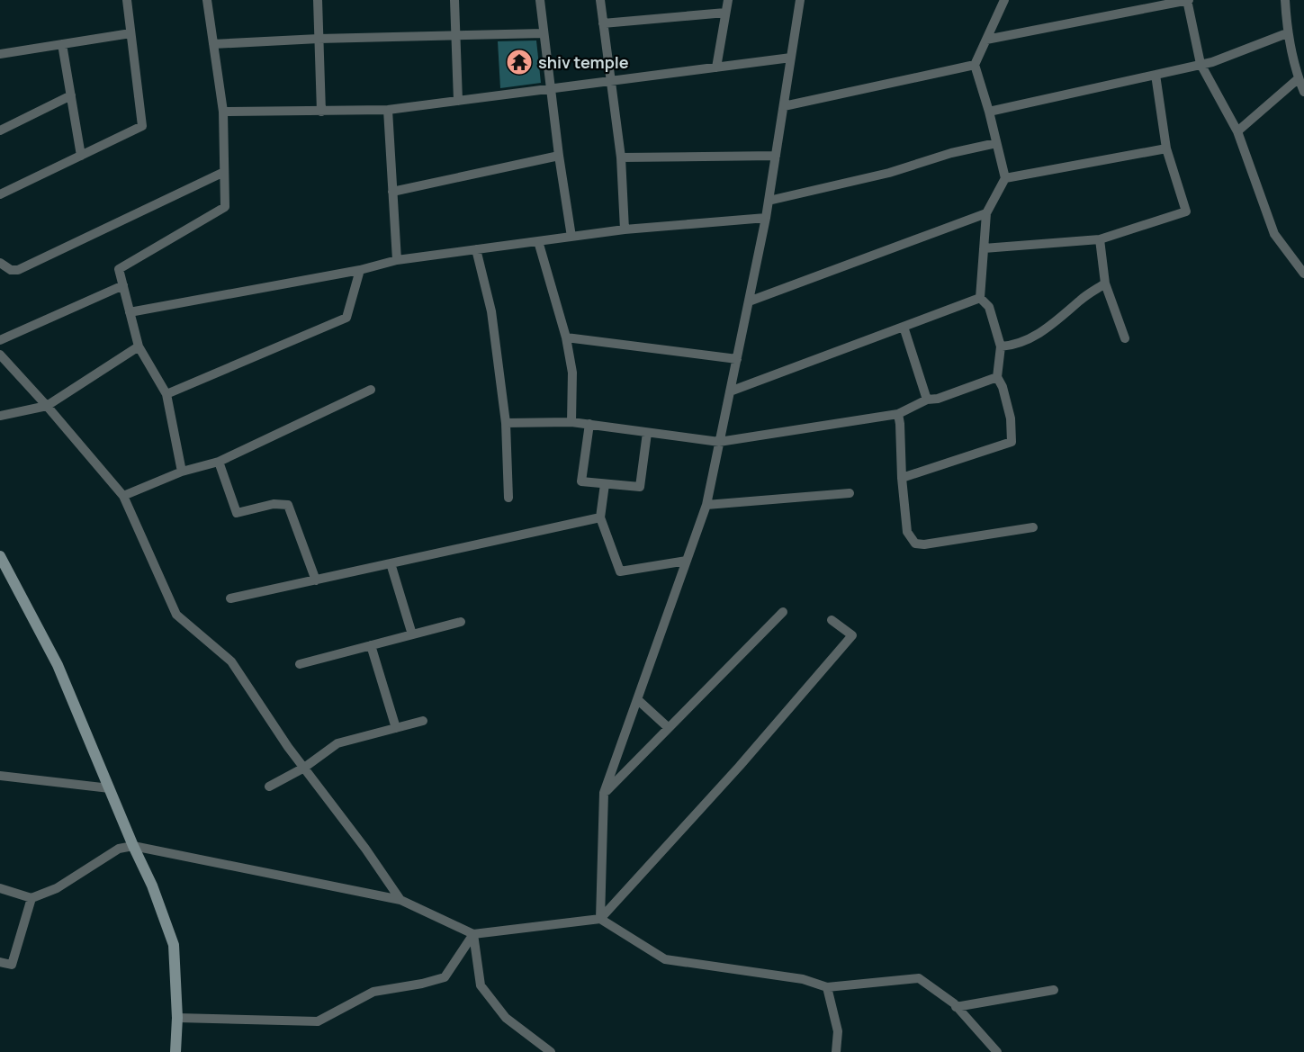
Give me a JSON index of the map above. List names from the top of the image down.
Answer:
{
  "places": {
    "temple": ["shiv temple"]
  }
}
